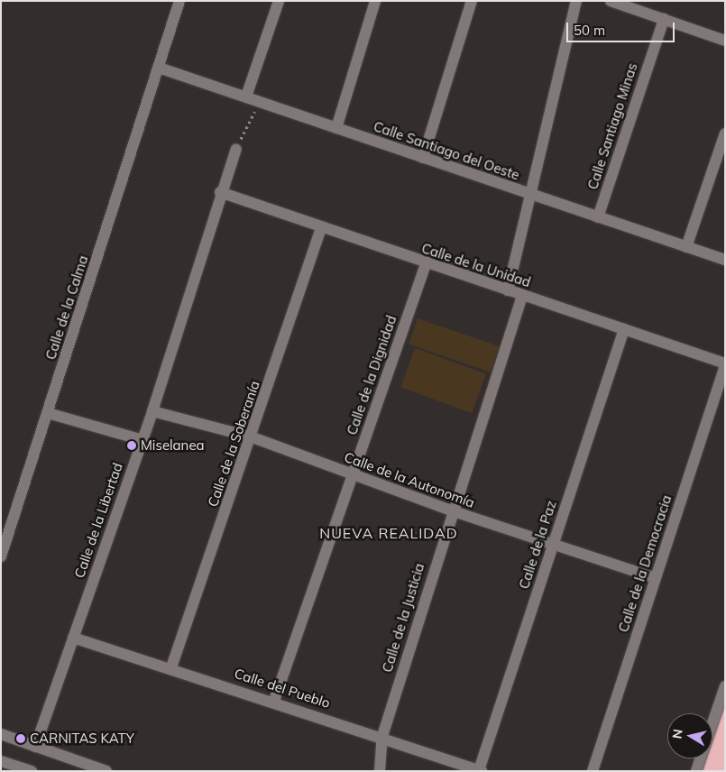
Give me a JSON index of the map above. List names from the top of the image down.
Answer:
{
  "streets": {
    "street": [
      "Calle Santiago Minas",
      "Calle Santiago del Oeste",
      "Calle de la Unidad",
      "Calle de la Calma",
      "Calle de la Dignidad",
      "Calle de la Soberanía",
      "Calle de la Autonomía",
      "Calle de la Libertad",
      "Calle de la Paz",
      "Calle de la Democracia",
      "Calle de la Justicia",
      "Calle del Pueblo"
    ]
  },
  "crossings": [
    ["Calle Santiago Minas", "Calle Santiago del Oeste"],
    ["Calle Santiago del Oeste", "Calle de la Calma"],
    ["Calle de la Unidad", "Calle de la Dignidad"],
    ["Calle de la Unidad", "Calle de la Soberanía"],
    ["Calle de la Unidad", "Calle de la Libertad"],
    ["Calle de la Unidad", "Calle de la Paz"],
    ["Calle de la Unidad", "Calle de la Democracia"],
    ["Calle de la Unidad", "Calle de la Justicia"],
    ["Calle de la Dignidad", "Calle de la Autonomía"],
    ["Calle de la Dignidad", "Calle del Pueblo"],
    ["Calle de la Soberanía", "Calle de la Autonomía"],
    ["Calle de la Soberanía", "Calle del Pueblo"],
    ["Calle de la Autonomía", "Calle de la Libertad"],
    ["Calle de la Autonomía", "Calle de la Paz"],
    ["Calle de la Autonomía", "Calle de la Democracia"],
    ["Calle de la Autonomía", "Calle de la Justicia"],
    ["Calle de la Libertad", "Calle del Pueblo"],
    ["Calle de la Paz", "Calle del Pueblo"],
    ["Calle de la Justicia", "Calle del Pueblo"]
  ],
  "districts": ["NUEVA REALIDAD"],
  "places": ["Miselanea", "CARNITAS KATY"],
  "scale_bar": "50 m",
  "north": "left"
}
